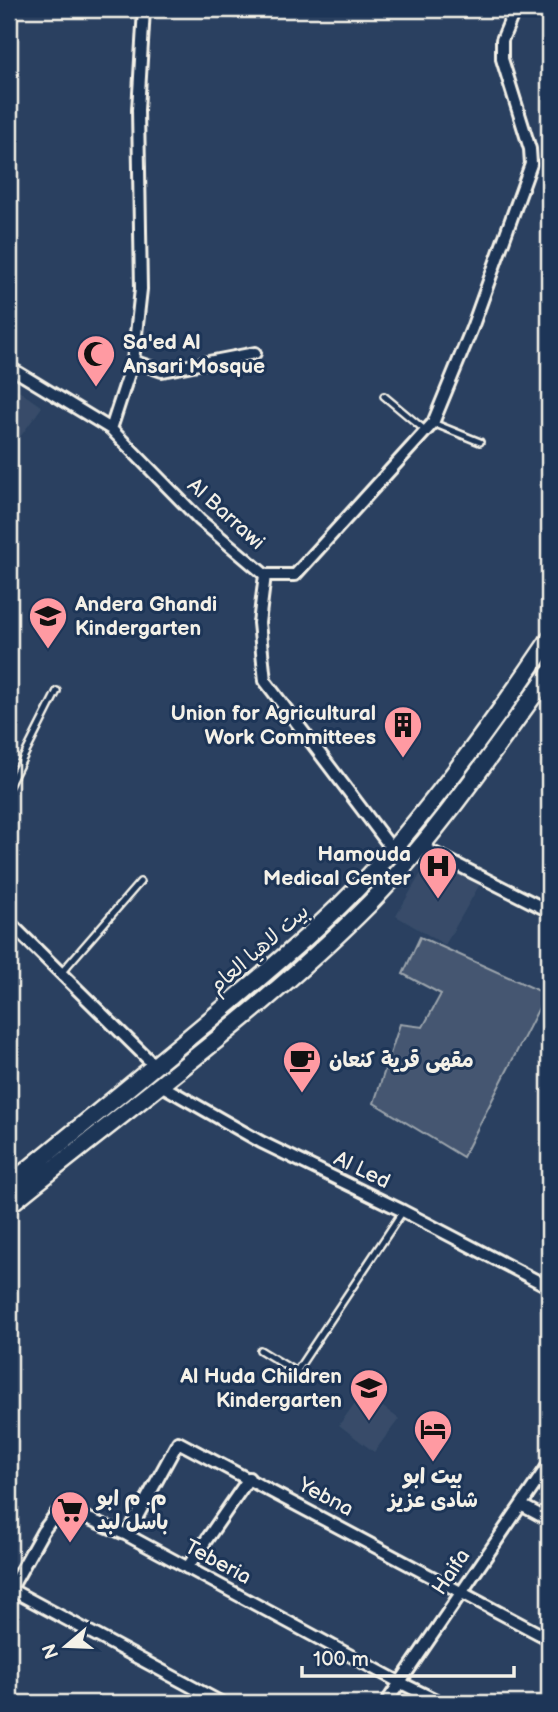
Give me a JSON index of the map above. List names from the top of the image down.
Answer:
{
  "streets": {
    "main road": ["بيت لاهيا العام"],
    "street": [
      "Al Barrawi",
      "Al Led",
      "Yebna",
      "Teberia",
      "Haifa"
    ]
  },
  "crossings": [
    ["Al Barrawi", "بيت لاهيا العام"],
    ["بيت لاهيا العام", "Al Led"],
    ["Yebna", "Teberia"],
    ["Yebna", "Haifa"],
    ["Teberia", "Haifa"]
  ],
  "places": {
    "mosque": ["Sa'ed Al Ansari Mosque"],
    "school or university": ["Andera Ghandi Kindergarten", "Al Huda Children Kindergarten"],
    "building": ["Union for Agricultural Work Committees"],
    "hospital": ["Hamouda Medical Center"],
    "cafe": ["مقهى قرية كنعان"],
    "hotel": ["بيت ابو شادى عزيز"],
    "supermarket": ["م. م ابو باسل لبد"]
  },
  "scale_bar": "100 m",
  "north": "left"
}
